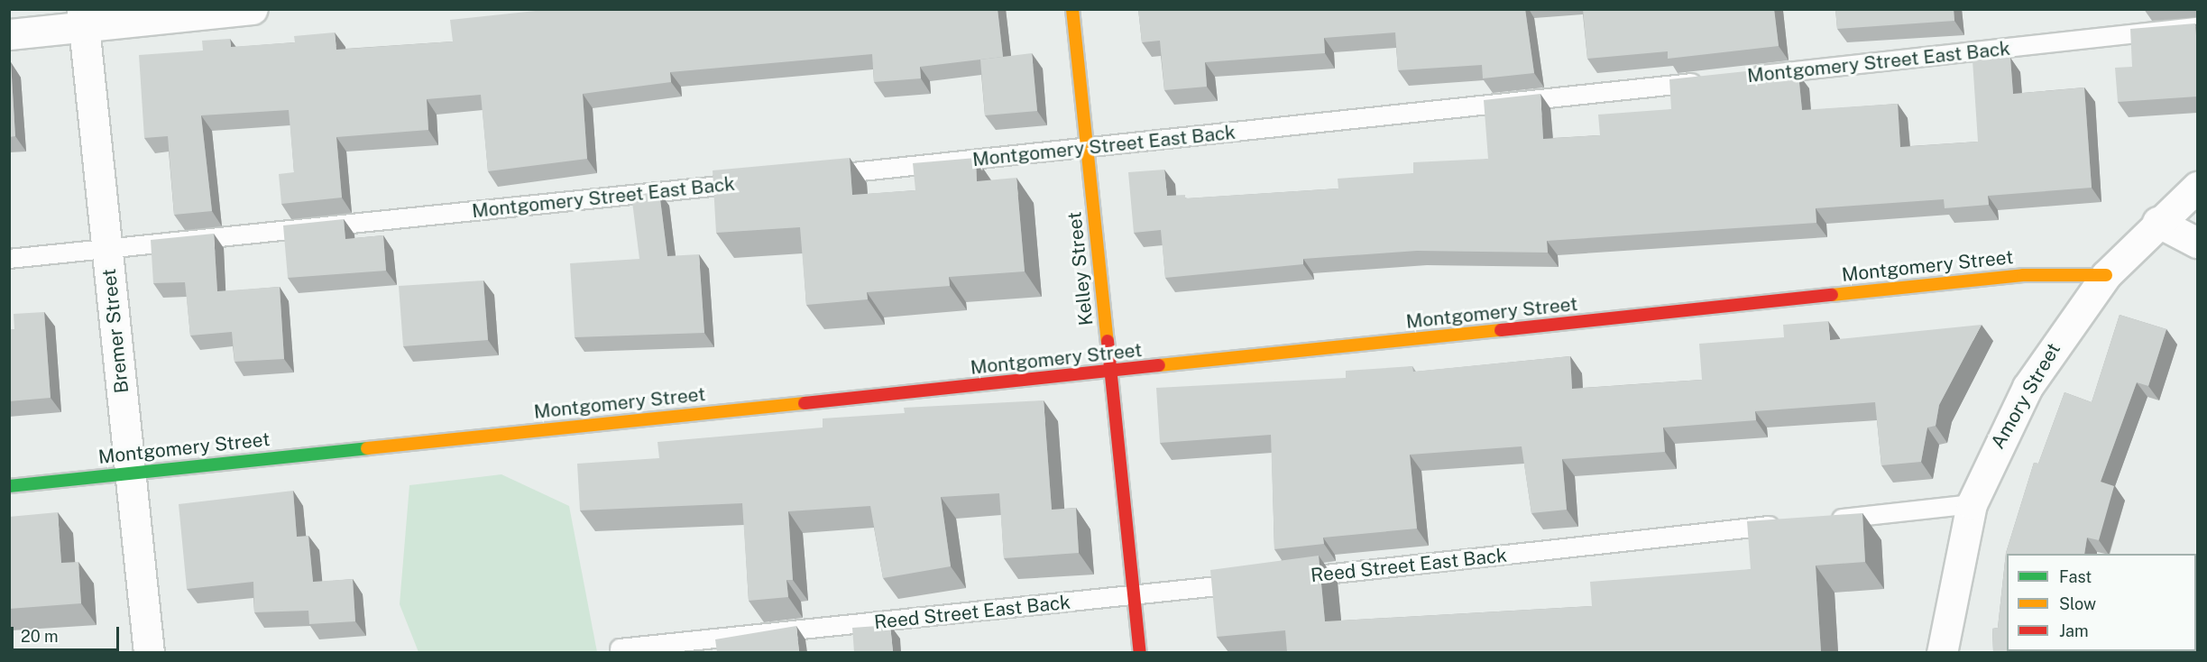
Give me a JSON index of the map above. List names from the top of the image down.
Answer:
{
  "streets": {
    "street": [
      "Montgomery Street",
      "Kelley Street",
      "Bremer Street",
      "Amory Street"
    ],
    "lane": ["Montgomery Street East Back", "Reed Street East Back"]
  },
  "crossings": [
    ["Montgomery Street East Back", "Kelley Street"],
    ["Montgomery Street East Back", "Bremer Street"],
    ["Montgomery Street", "Kelley Street"],
    ["Montgomery Street", "Bremer Street"],
    ["Montgomery Street", "Amory Street"],
    ["Kelley Street", "Reed Street East Back"]
  ],
  "legend": ["Fast", "Slow", "Jam"],
  "scale_bar": "20 m"
}
